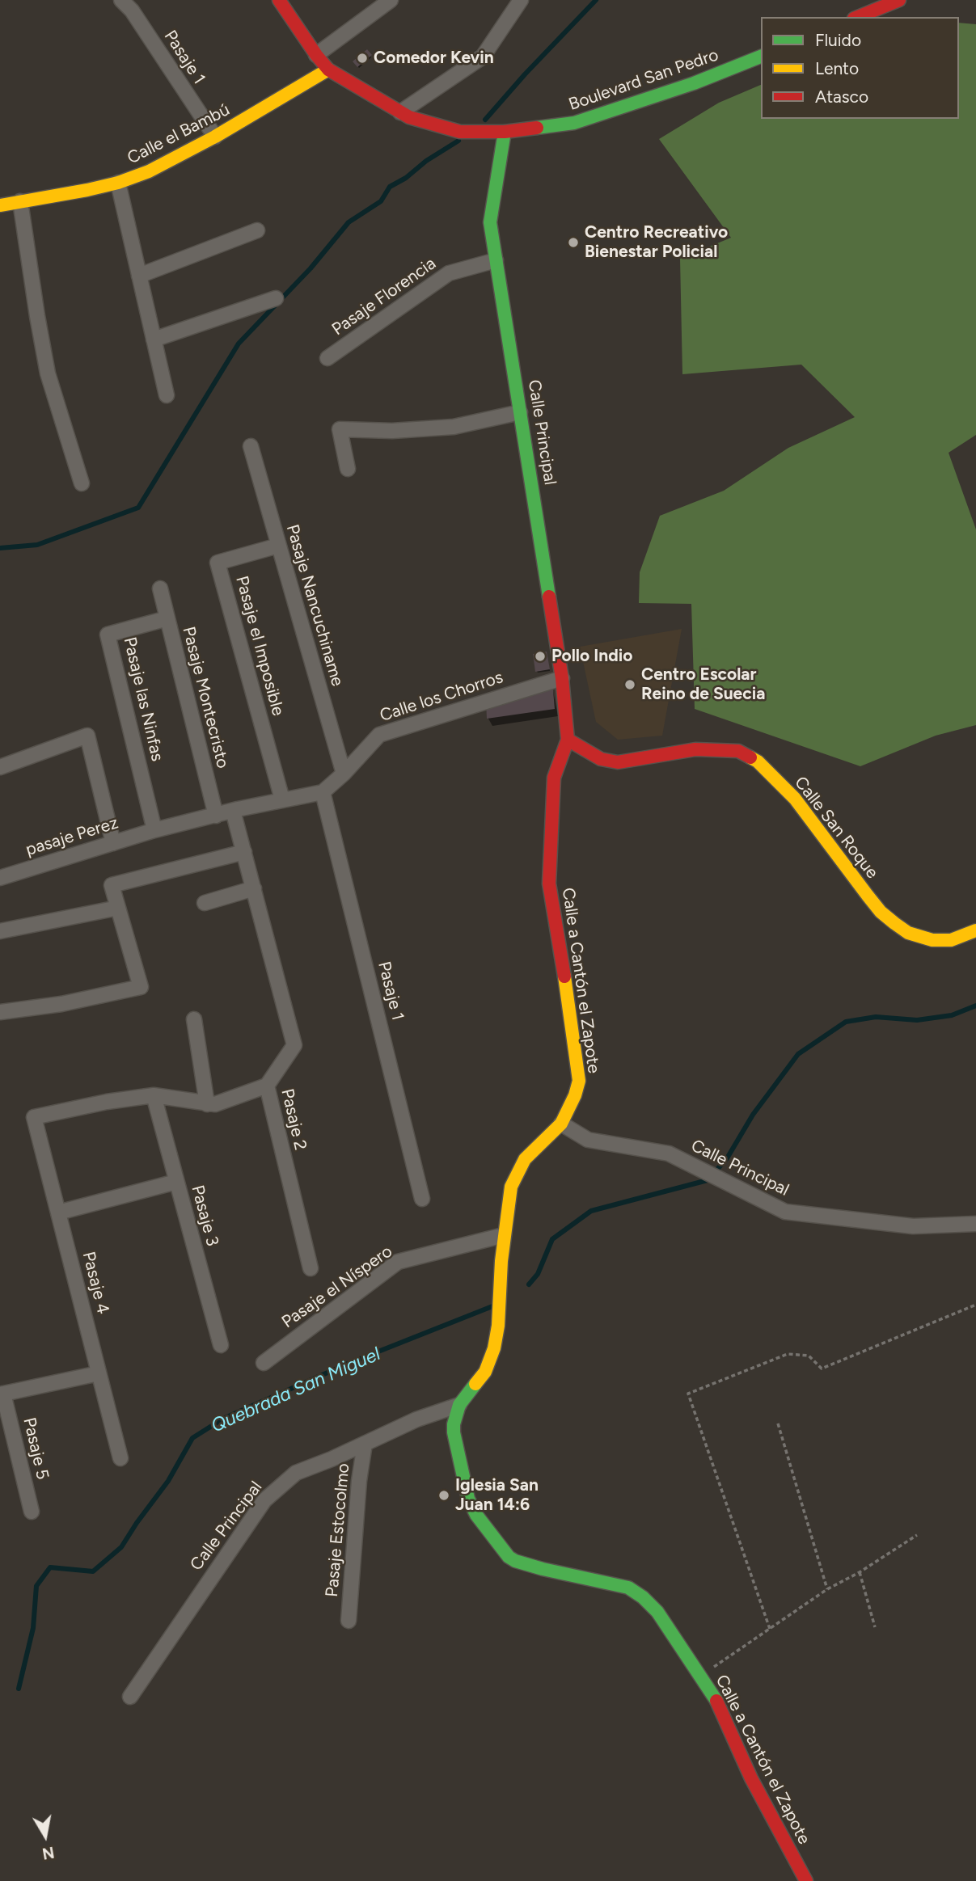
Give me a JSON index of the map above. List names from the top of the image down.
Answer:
{
  "streets": {
    "street": [
      "Pasaje 1",
      "Boulevard San Pedro",
      "Calle el Bambú",
      "Pasaje Florencia",
      "Calle Principal",
      "Pasaje Nancuchiname",
      "Pasaje el Imposible",
      "Calle los Chorros",
      "Pasaje Montecristo",
      "Pasaje las Ninfas",
      "Calle San Roque",
      "pasaje Perez",
      "Calle a Cantón el Zapote",
      "Pasaje 2",
      "Pasaje 3",
      "Pasaje 4",
      "Pasaje el Níspero",
      "Pasaje 5",
      "Pasaje Estocolmo"
    ]
  },
  "crossings": [
    ["Pasaje 1", "Calle el Bambú"],
    ["Pasaje 1", "Calle los Chorros"],
    ["Boulevard San Pedro", "Calle el Bambú"],
    ["Boulevard San Pedro", "Calle Principal"],
    ["Pasaje Florencia", "Calle Principal"],
    ["Calle Principal", "Calle los Chorros"],
    ["Calle Principal", "Calle San Roque"],
    ["Calle Principal", "Calle a Cantón el Zapote"],
    ["Calle Principal", "Pasaje Estocolmo"],
    ["Pasaje Nancuchiname", "Pasaje el Imposible"],
    ["Pasaje Nancuchiname", "Calle los Chorros"],
    ["Pasaje Montecristo", "Pasaje las Ninfas"],
    ["Pasaje las Ninfas", "pasaje Perez"],
    ["Calle San Roque", "Calle a Cantón el Zapote"],
    ["Calle a Cantón el Zapote", "Pasaje el Níspero"],
    ["Pasaje 3", "Pasaje 4"]
  ],
  "water": ["Quebrada San Miguel"],
  "places": [
    "Comedor Kevin",
    "Centro Recreativo Bienestar Policial",
    "Pollo Indio",
    "Centro Escolar Reino de Suecia",
    "Iglesia San Juan 14:6"
  ],
  "legend": ["Fluido", "Lento", "Atasco"],
  "north": "bottom"
}
